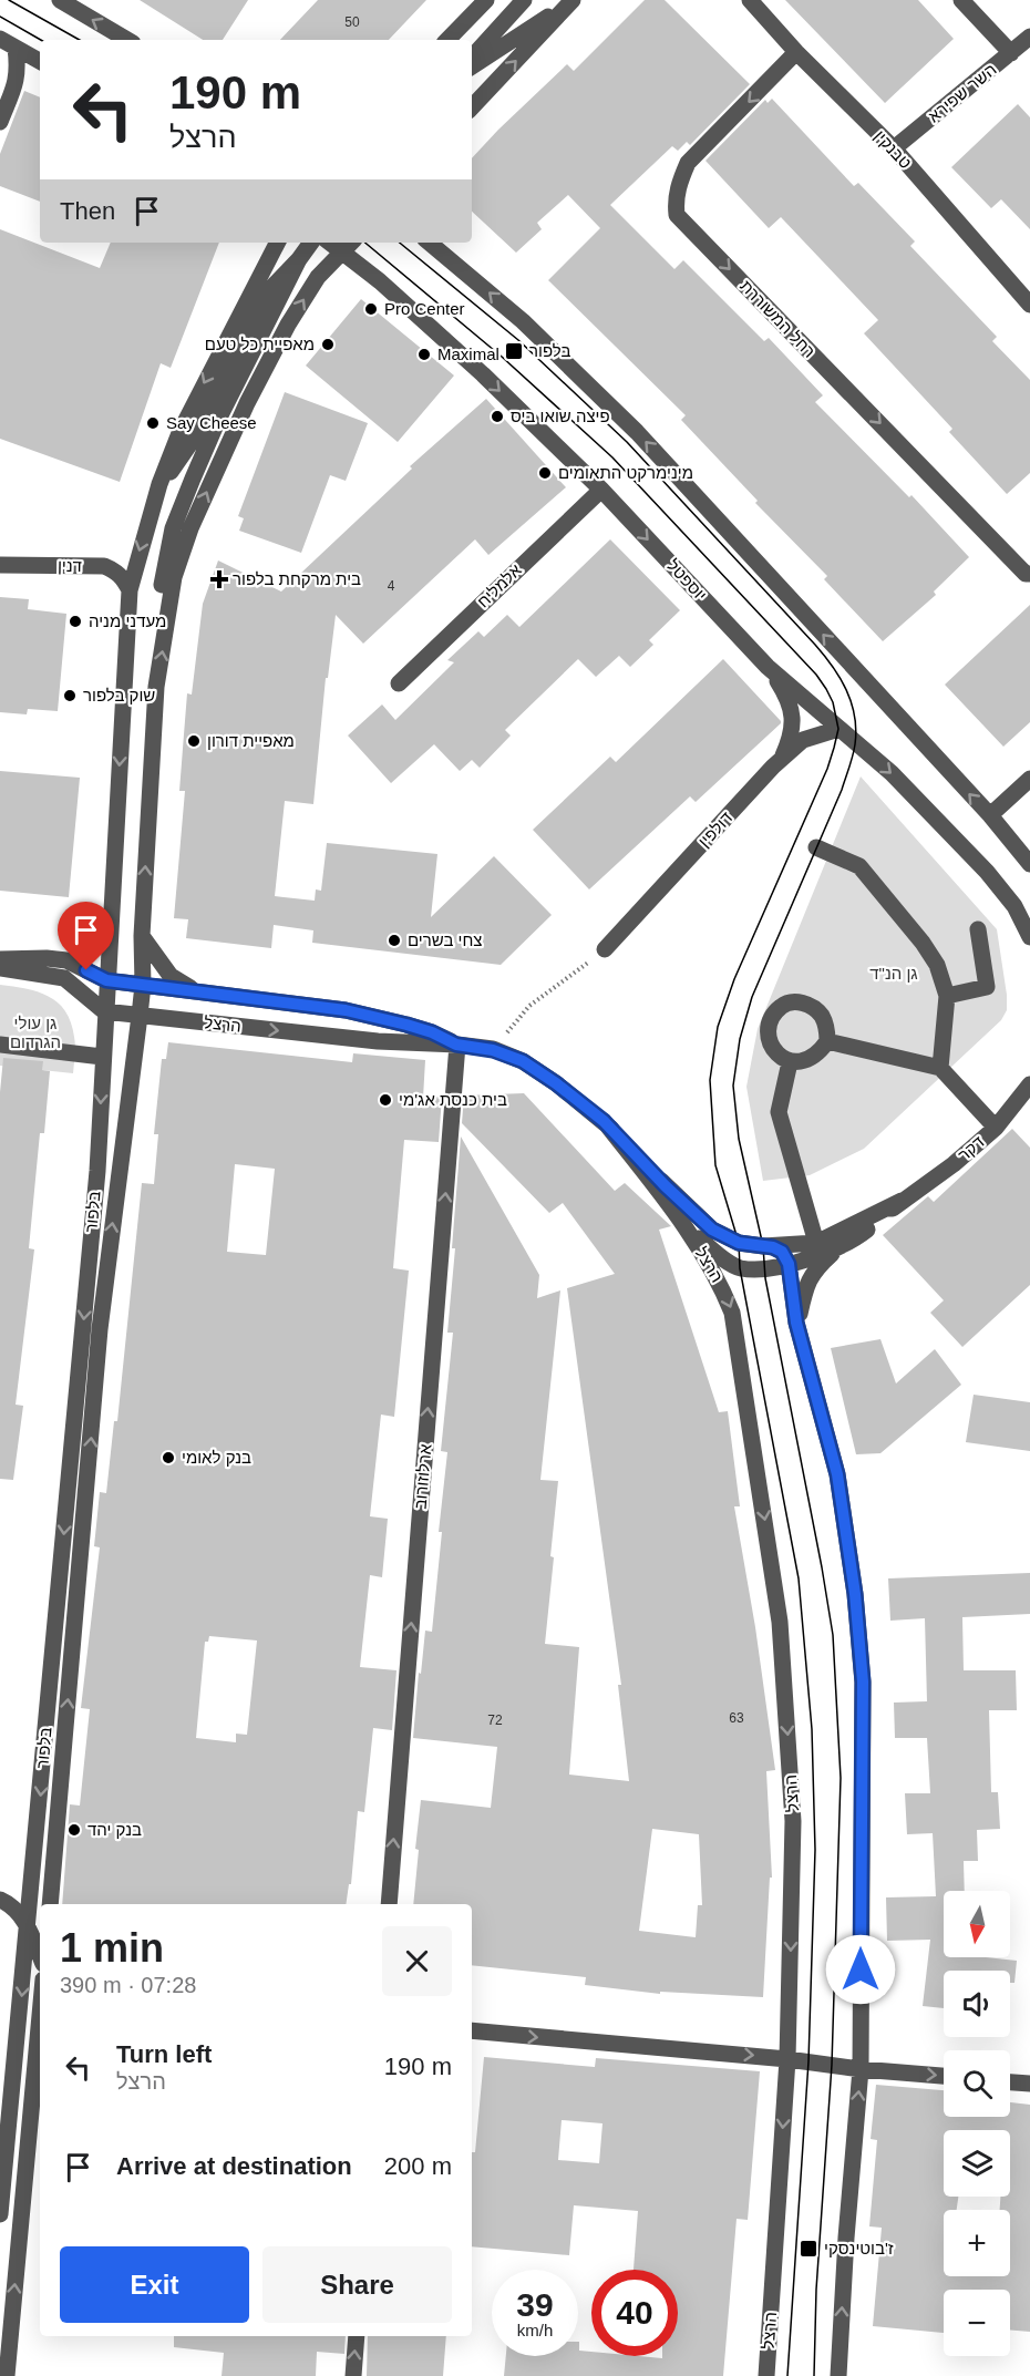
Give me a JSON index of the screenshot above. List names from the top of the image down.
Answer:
{
  "streets": {
    "street": [
      "השר שפירא",
      "טבנקין",
      "רחל המשוררת",
      "דנין",
      "יוספטל",
      "אלמליח",
      "דולפין",
      "הרצל",
      "דקר",
      "בלפור",
      "ארלוזורוב"
    ]
  },
  "crossings": [
    ["השר שפירא", "טבנקין"],
    ["טבנקין", "רחל המשוררת"],
    ["דנין", "בלפור"],
    ["יוספטל", "אלמליח"],
    ["יוספטל", "דולפין"],
    ["יוספטל", "בלפור"],
    ["הרצל", "דקר"],
    ["הרצל", "בלפור"],
    ["הרצל", "ארלוזורוב"]
  ],
  "one_way": ["רחל המשוררת", "ארלוזורוב"],
  "parks": ["גן הנ\"ד", "גן עולי הגרדום"],
  "places": {
    "other": [
      "Pro Center",
      "מאפיית כל טעם",
      "Maximal",
      "פיצה שואו ביס",
      "Say Cheese",
      "מינימרקט התאומים",
      "מעדני מניה",
      "שוק בלפור",
      "מאפיית דורון",
      "צחי בשרים",
      "בית כנסת אג'מי",
      "בנק לאומי",
      "בנק יהד"
    ],
    "transit": ["בלפור", "ז'בוטינסקי"],
    "health": ["בית מרקחת בלפור"]
  },
  "house_numbers": [
    "50",
    "4",
    "63",
    "72"
  ],
  "north": "bottom",
  "page": {
    "turn": ["190 m", "הרצל"],
    "then": "Then",
    "map_buttons": ["+", "−"],
    "heading": ["1 min", "390 m · 07:28"],
    "list": [
      {
        "name": "Turn left",
        "note": "הרצל",
        "value": "190 m"
      },
      {
        "name": "Arrive at destination",
        "value": "200 m"
      }
    ],
    "buttons": ["Exit", "Share"],
    "speed": "39 km/h",
    "limit": "40"
  }
}
